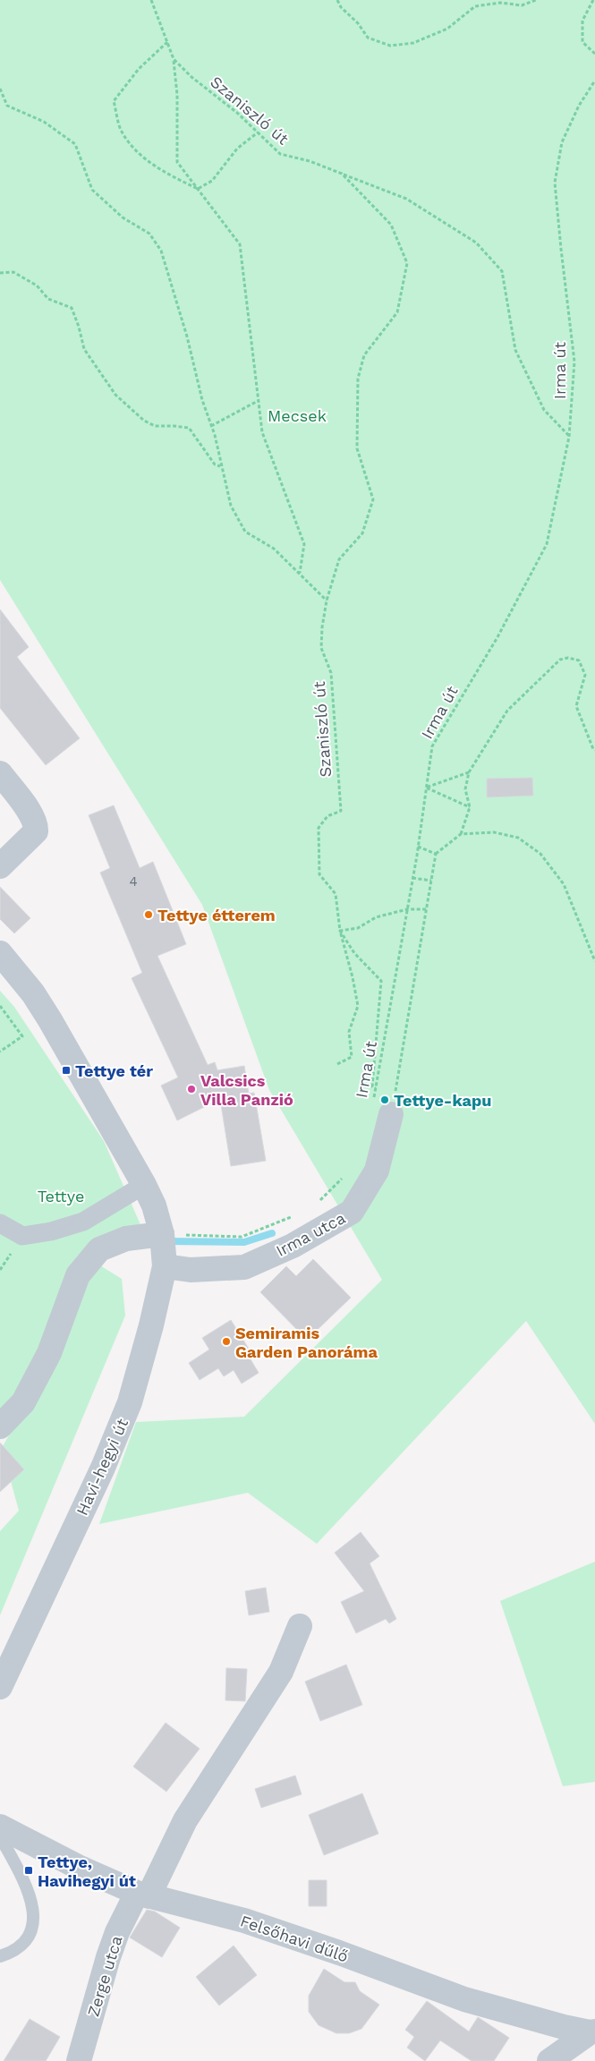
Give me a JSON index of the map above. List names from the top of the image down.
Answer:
{
  "streets": {
    "street": [
      "Irma utca",
      "Havi-hegyi út",
      "Felsőhavi dűlő",
      "Zerge utca"
    ],
    "path": ["Szaniszló út", "Irma út"]
  },
  "crossings": [
    ["Szaniszló út", "Irma út"],
    ["Irma út", "Irma utca"],
    ["Irma utca", "Havi-hegyi út"],
    ["Felsőhavi dűlő", "Zerge utca"]
  ],
  "parks": ["Mecsek", "Tettye"],
  "places": {
    "other": [
      "Tettye étterem",
      "Valcsics Villa Panzió",
      "Tettye-kapu",
      "Semiramis Garden Panoráma"
    ],
    "transit": ["Tettye tér", "Tettye, Havihegyi út"]
  },
  "house_numbers": ["4"]
}
